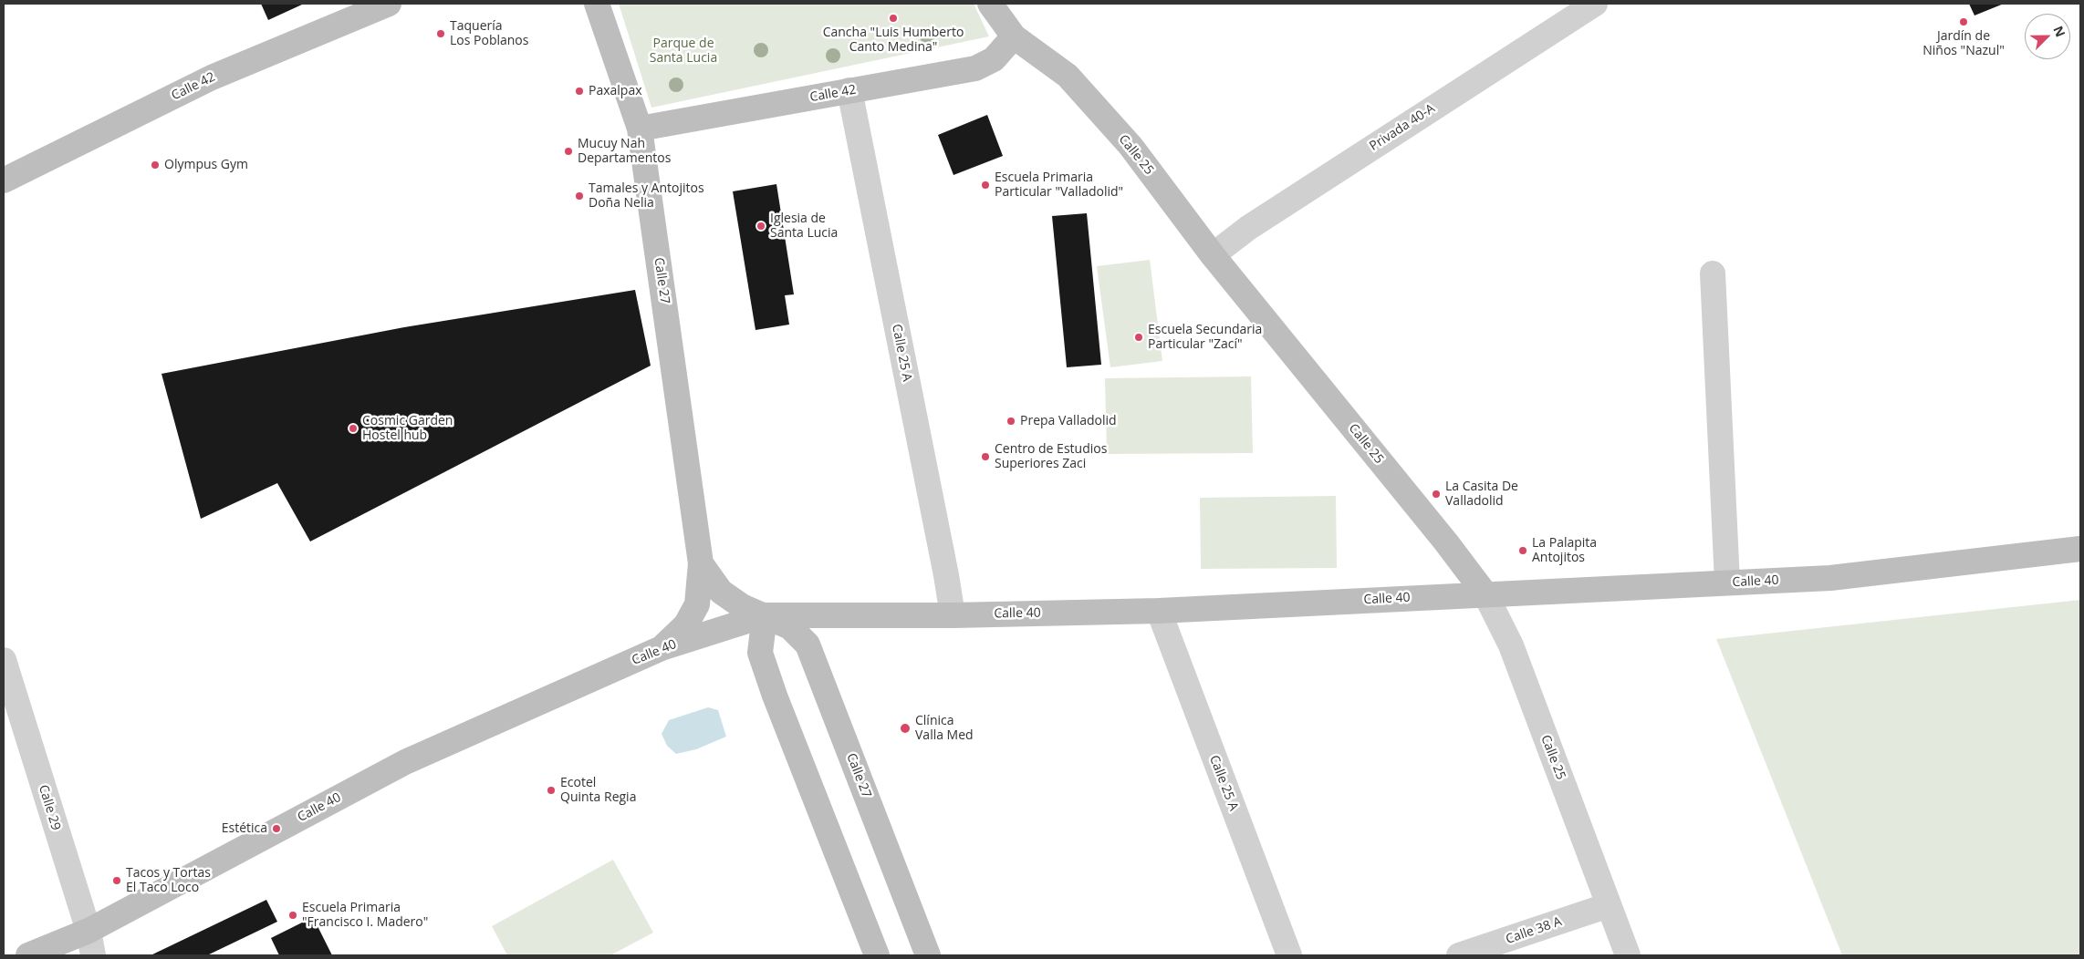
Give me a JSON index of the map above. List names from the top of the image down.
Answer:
{
  "streets": {
    "main road": [
      "Calle 42",
      "Calle 25",
      "Calle 27",
      "Calle 40"
    ],
    "street": [
      "Privada 40-A",
      "Calle 25 A",
      "Calle 29",
      "Calle 38 A"
    ]
  },
  "crossings": [
    ["Calle 42", "Calle 25"],
    ["Calle 42", "Calle 27"],
    ["Calle 42", "Calle 25 A"],
    ["Privada 40-A", "Calle 25"],
    ["Calle 25", "Calle 40"],
    ["Calle 25", "Calle 38 A"],
    ["Calle 27", "Calle 40"],
    ["Calle 25 A", "Calle 40"],
    ["Calle 40", "Calle 29"]
  ],
  "parks": ["Parque de Santa Lucia"],
  "places": [
    "Cancha \"Luis Humberto Canto Medina\"",
    "Jardín de Niños \"Nazul\"",
    "Taquería Los Poblanos",
    "Paxalpax",
    "Mucuy Nah Departamentos",
    "Olympus Gym",
    "Escuela Primaria Particular \"Valladolid\"",
    "Tamales y Antojitos Doña Nelia",
    "Iglesia de Santa Lucia",
    "Escuela Secundaria Particular \"Zací\"",
    "Prepa Valladolid",
    "Cosmic Garden Hostel hub",
    "Centro de Estudios Superiores Zaci",
    "La Casita De Valladolid",
    "La Palapita Antojitos",
    "Clínica Valla Med",
    "Ecotel Quinta Regia",
    "Estética",
    "Tacos y Tortas El Taco Loco",
    "Escuela Primaria \"Francisco I. Madero\""
  ],
  "north": "top right"
}
